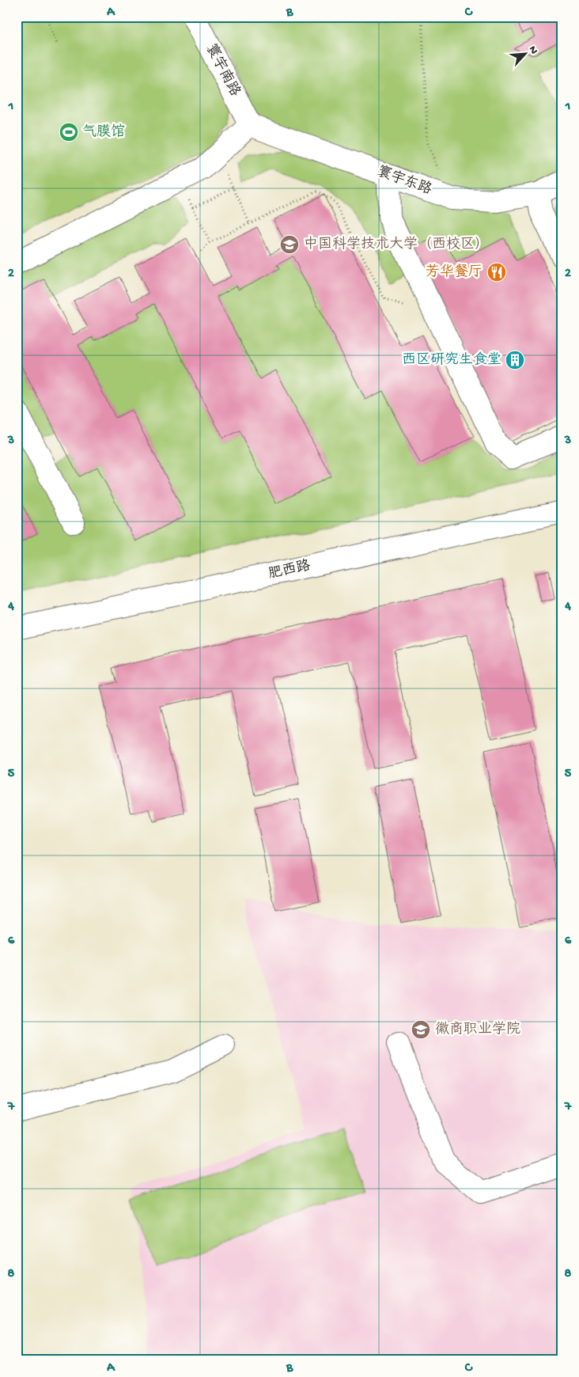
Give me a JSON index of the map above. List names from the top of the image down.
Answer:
{
  "streets": {
    "main road": ["寰宇南路", "寰宇东路", "肥西路"]
  },
  "crossings": [
    ["寰宇南路", "寰宇东路"]
  ],
  "places": {
    "sports": ["气膜馆"],
    "school or university": ["中国科学技术大学（西校区）", "徽商职业学院"],
    "restaurant": ["芳华餐厅"],
    "building": ["西区研究生食堂"]
  },
  "north": "top right",
  "grid": {
    "columns": ["A", "B", "C"],
    "rows": [
      "1",
      "2",
      "3",
      "4",
      "5",
      "6",
      "7",
      "8"
    ]
  }
}
